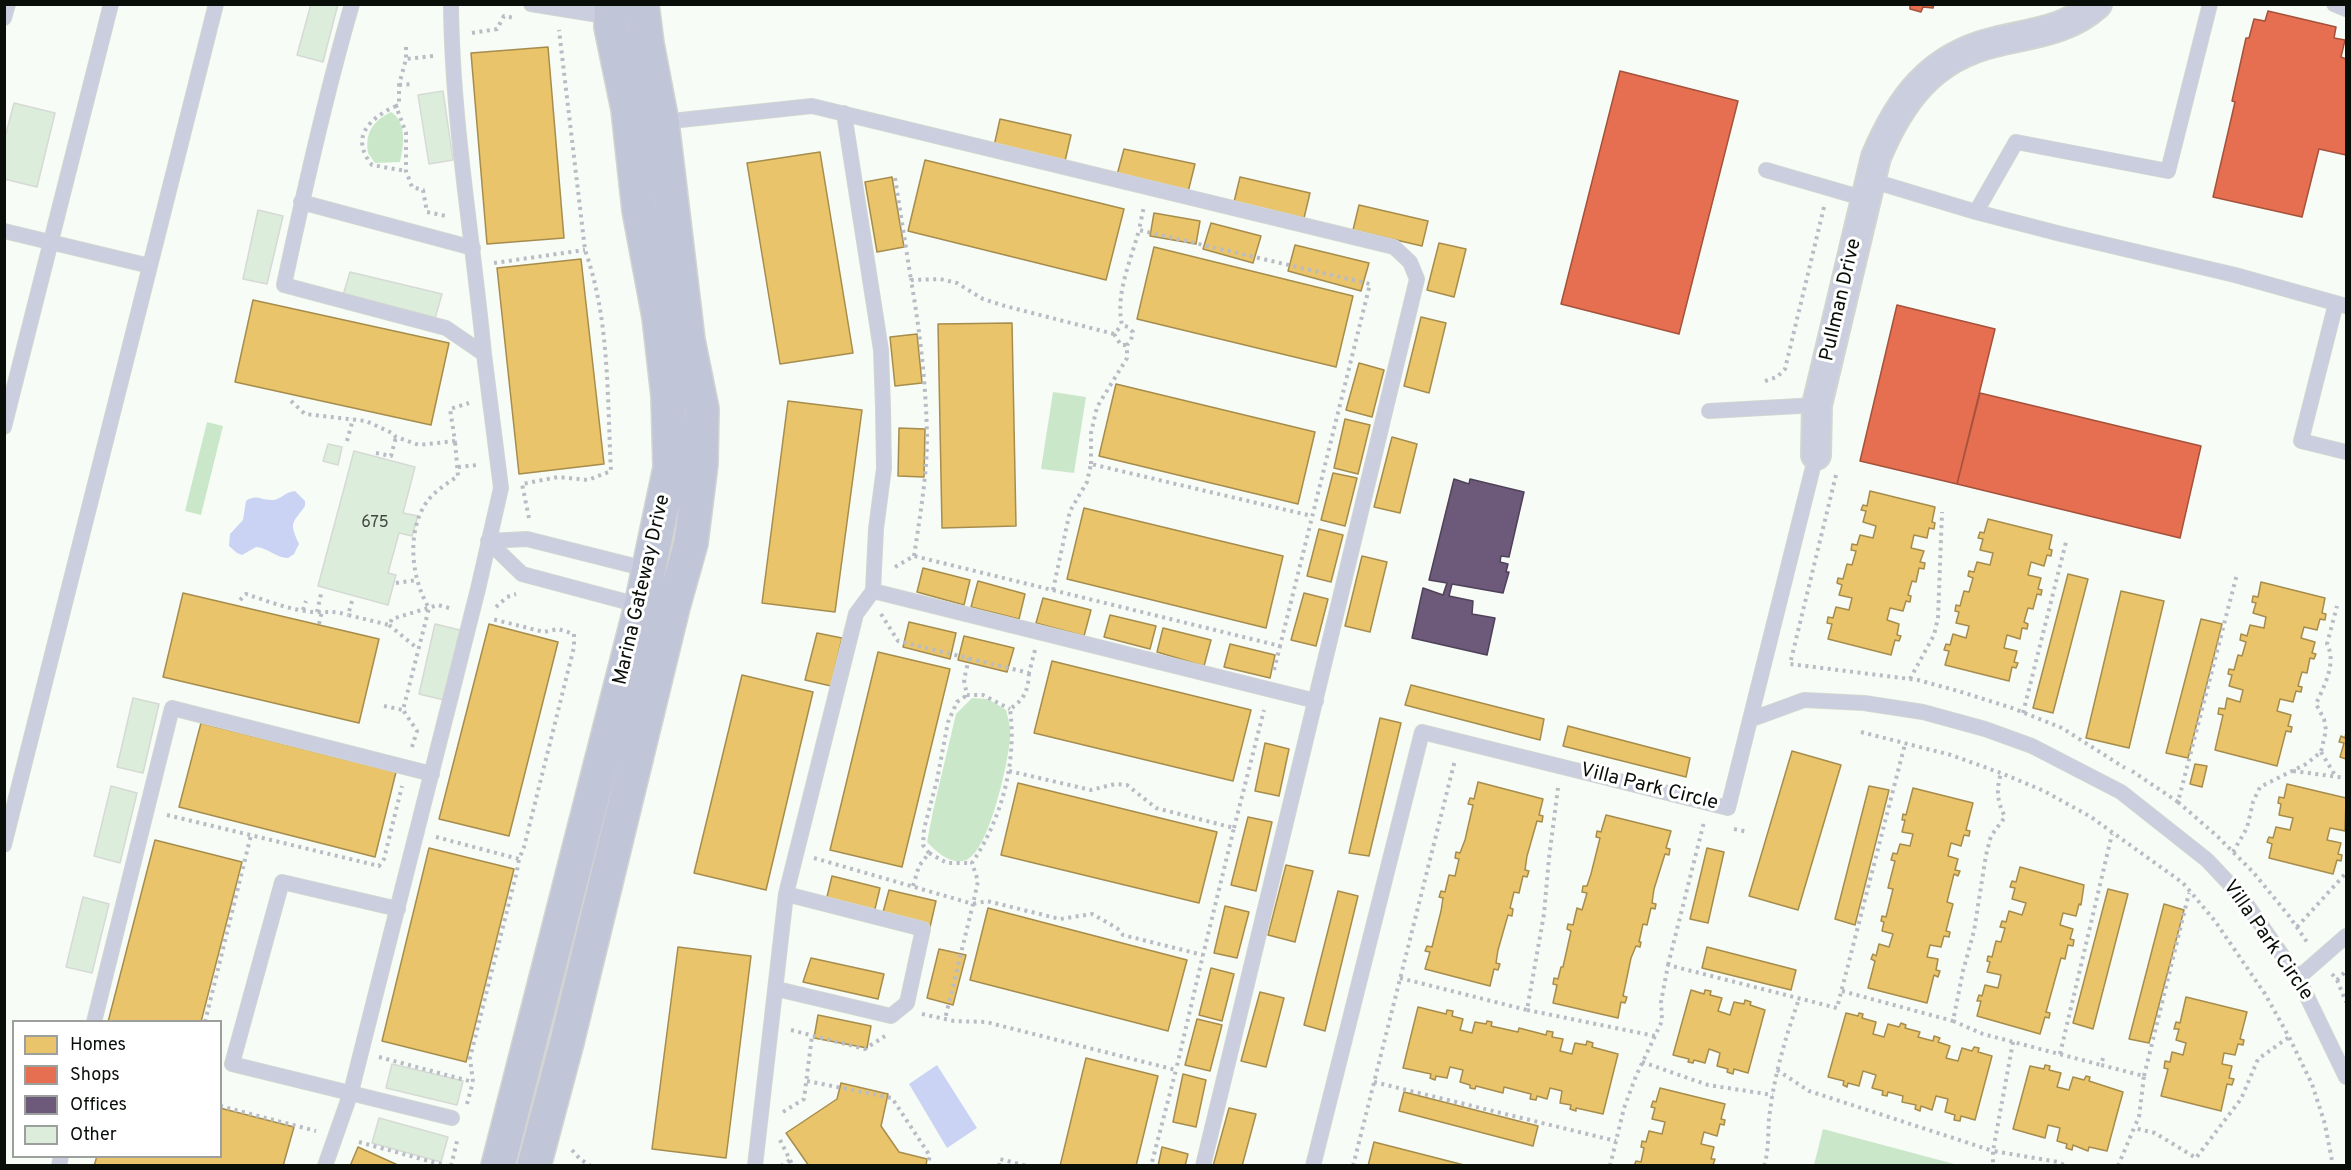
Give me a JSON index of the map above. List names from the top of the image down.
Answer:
{
  "streets": {
    "street": ["Pullman Drive", "Marina Gateway Drive"],
    "lane": ["Villa Park Circle"]
  },
  "crossings": [
    ["Pullman Drive", "Villa Park Circle"]
  ],
  "house_numbers": ["675"],
  "legend": [
    "Homes",
    "Shops",
    "Offices",
    "Other"
  ]
}
